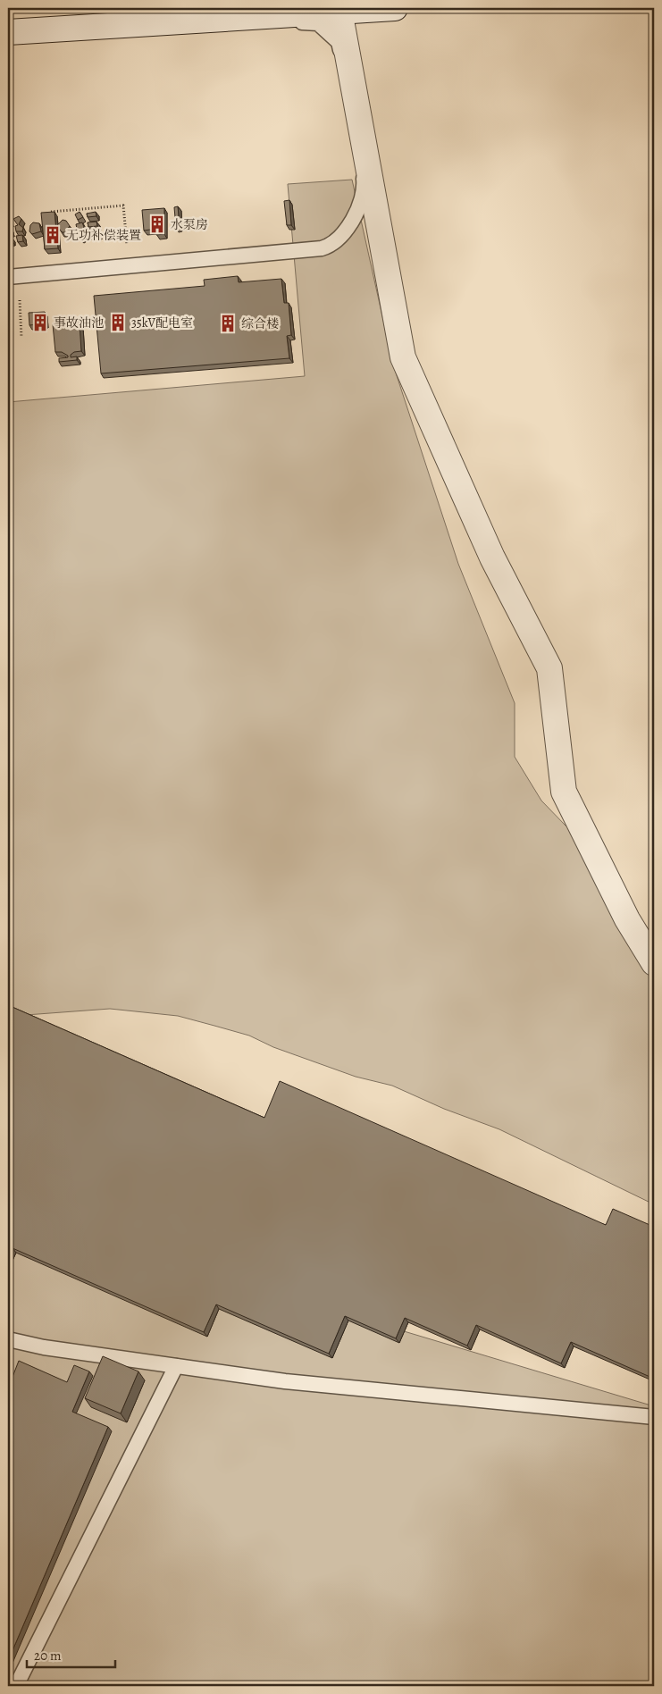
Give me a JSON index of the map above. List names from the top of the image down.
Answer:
{
  "places": {
    "building": [
      "水泵房",
      "无功补偿装置",
      "事故油池",
      "35kV配电室",
      "综合楼"
    ]
  },
  "scale_bar": "20 m"
}
